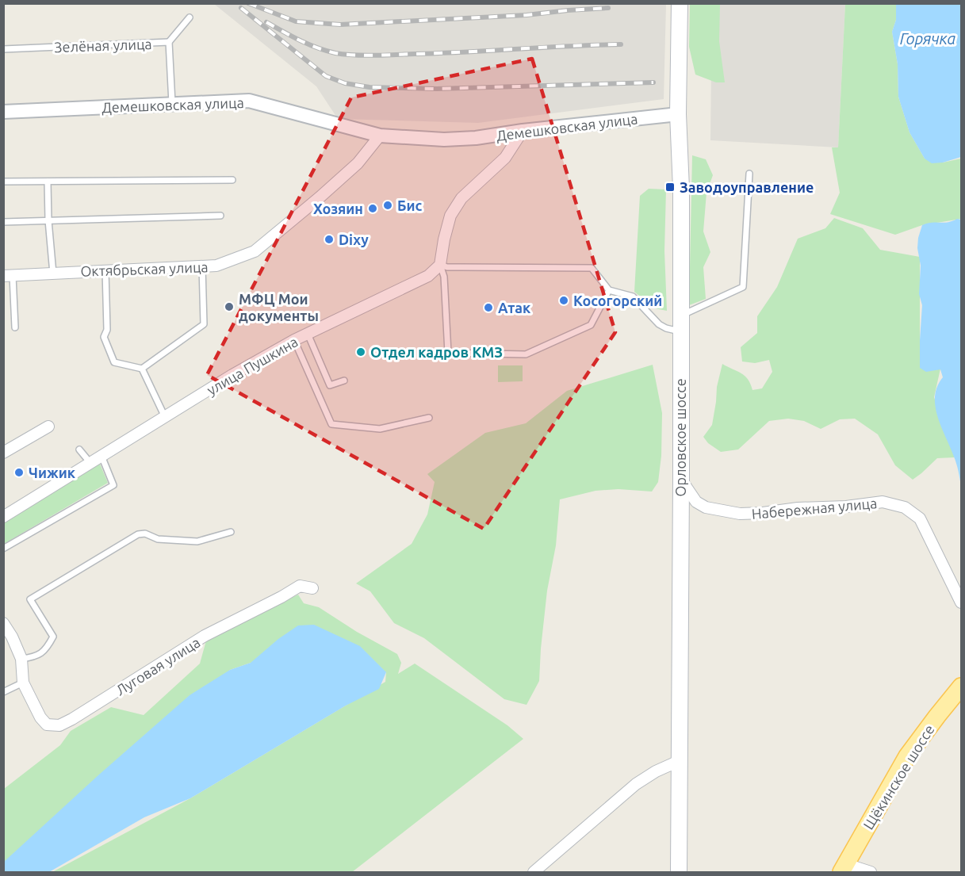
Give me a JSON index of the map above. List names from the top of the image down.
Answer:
{
  "streets": {
    "main road": ["Орловское шоссе", "Щёкинское шоссе"],
    "street": [
      "Демешковская улица",
      "Октябрьская улица",
      "улица Пушкина",
      "Набережная улица",
      "Луговая улица"
    ],
    "lane": ["Зелёная улица"]
  },
  "crossings": [
    ["Зелёная улица", "Демешковская улица"],
    ["Демешковская улица", "Октябрьская улица"],
    ["Демешковская улица", "Орловское шоссе"],
    ["Орловское шоссе", "Набережная улица"]
  ],
  "water": ["Горячка"],
  "places": {
    "transit": ["Заводоуправление"],
    "other": [
      "Бис",
      "Хозяин",
      "Dixy",
      "Косогорский",
      "МФЦ Мои документы",
      "Атак",
      "Отдел кадров КМЗ",
      "Чижик"
    ]
  }
}
